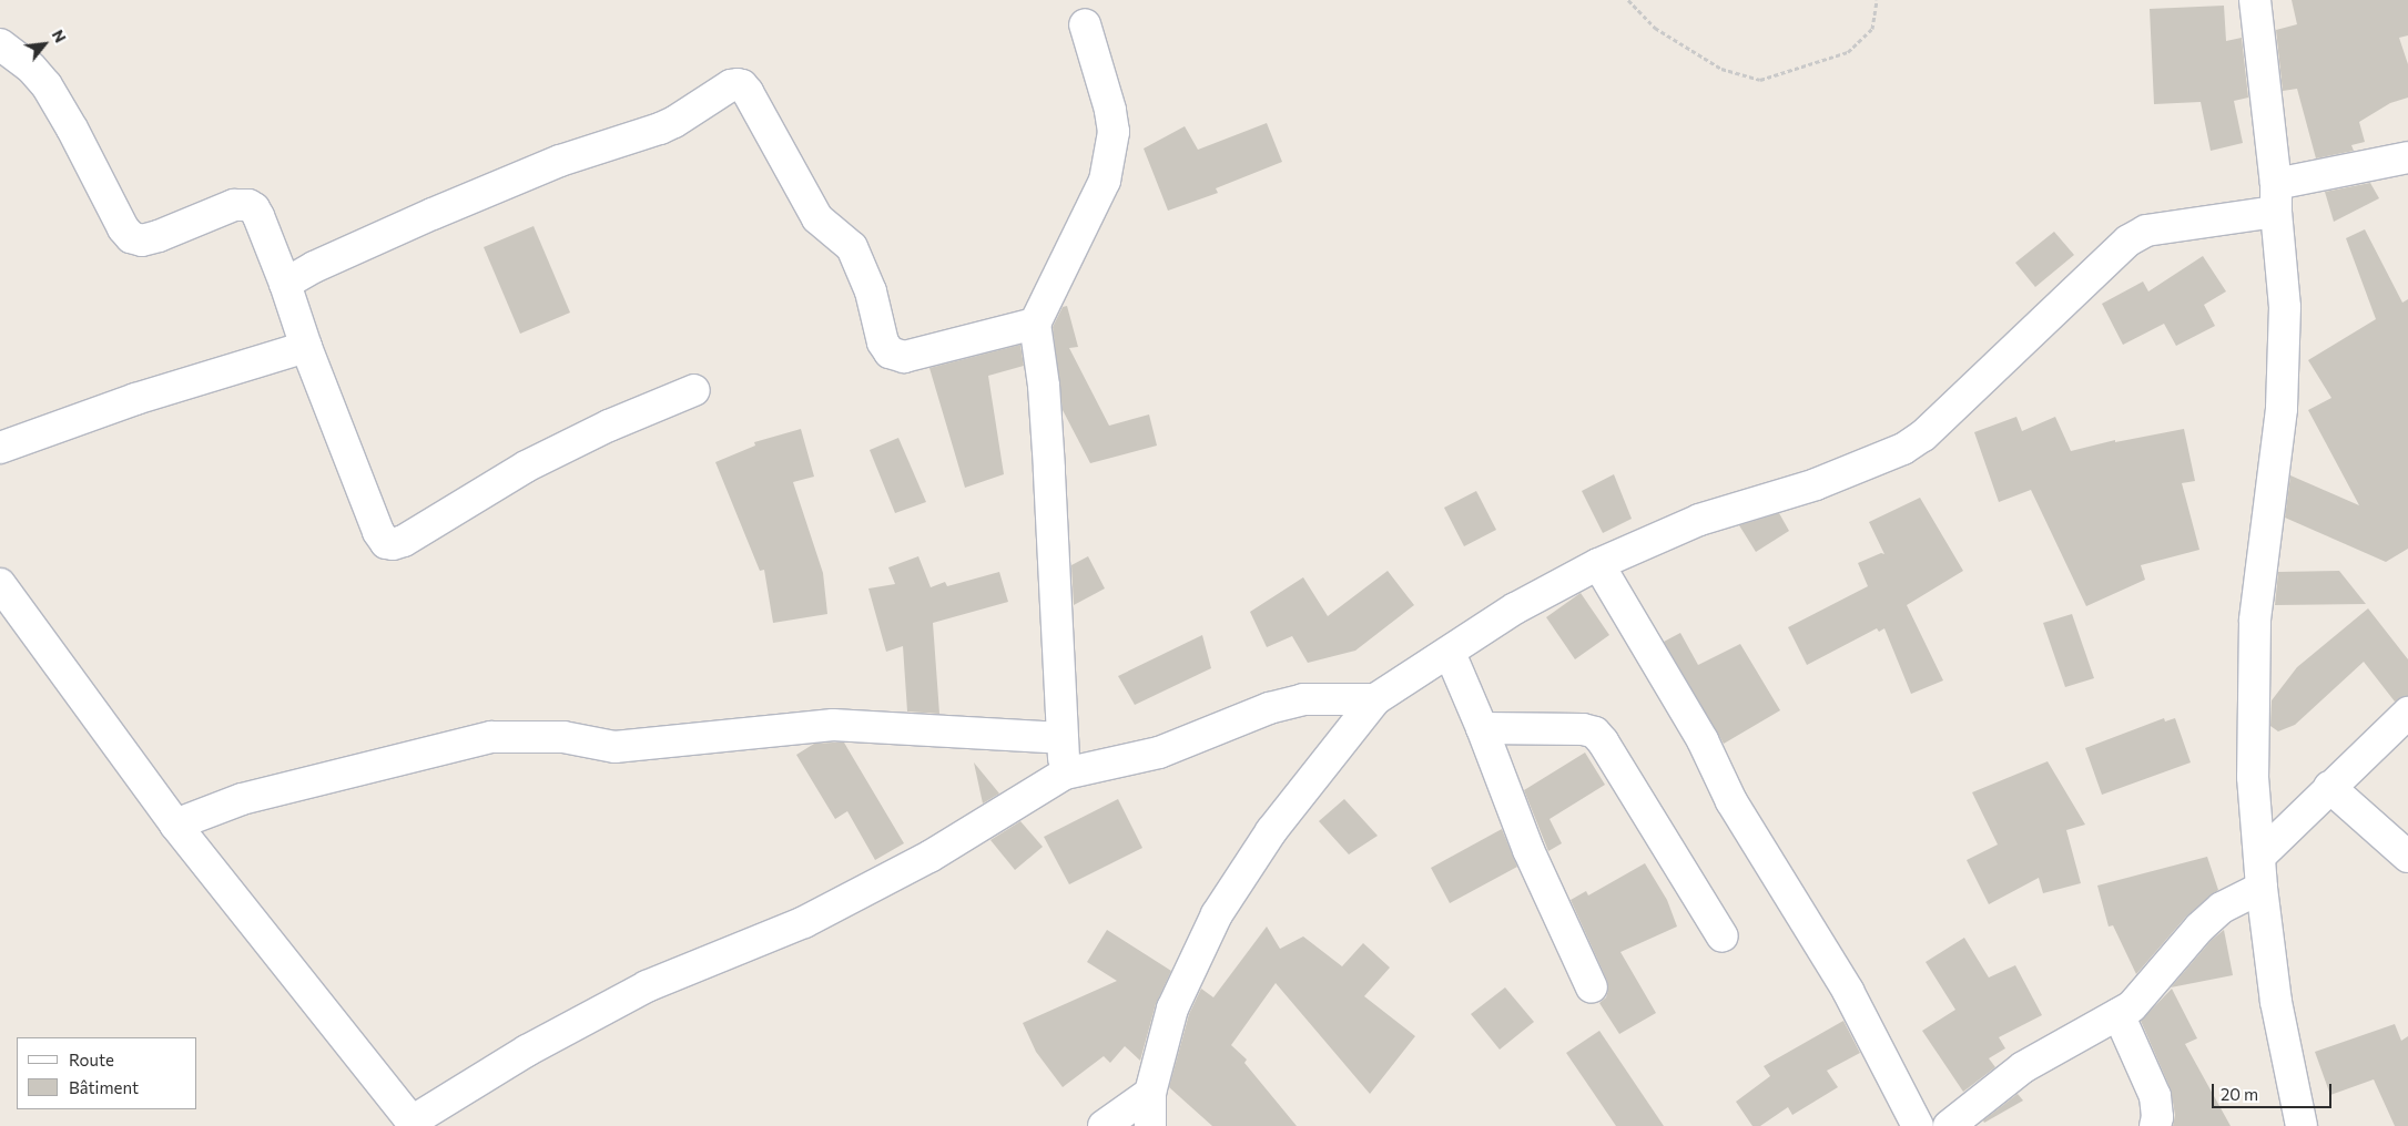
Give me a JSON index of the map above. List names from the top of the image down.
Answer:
{
  "legend": ["Route", "Bâtiment"],
  "scale_bar": "20 m",
  "north": "top right"
}
